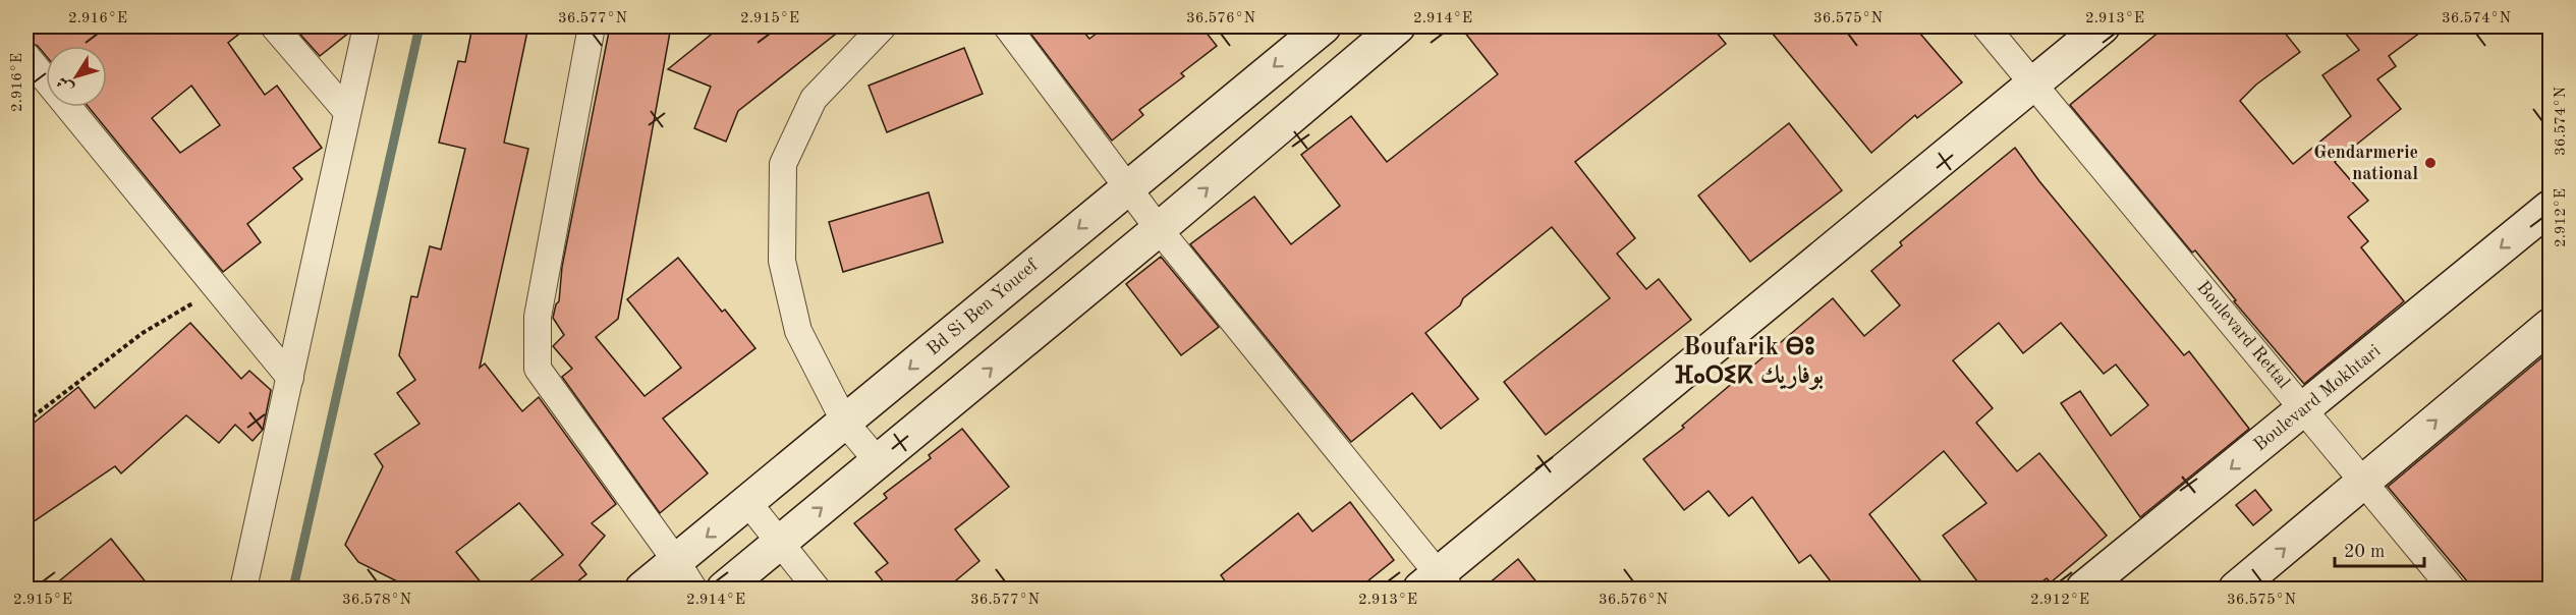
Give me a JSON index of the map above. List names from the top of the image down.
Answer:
{
  "streets": {
    "street": ["Bd Si Ben Youcef", "Boulevard Rettal", "Boulevard Mokhtari"]
  },
  "crossings": [
    ["Boulevard Rettal", "Boulevard Mokhtari"]
  ],
  "districts": ["Boufarik ⴱⵓ ⴼⴰⵔⵉⴽ بوفاريك"],
  "places": ["Gendarmerie national"],
  "scale_bar": "20 m",
  "north": "bottom left",
  "coordinates": [
    "2.916°E",
    "36.577°N",
    "2.915°E",
    "36.576°N",
    "2.914°E",
    "36.575°N",
    "2.913°E",
    "36.574°N",
    "2.912°E",
    "36.578°N"
  ]
}
